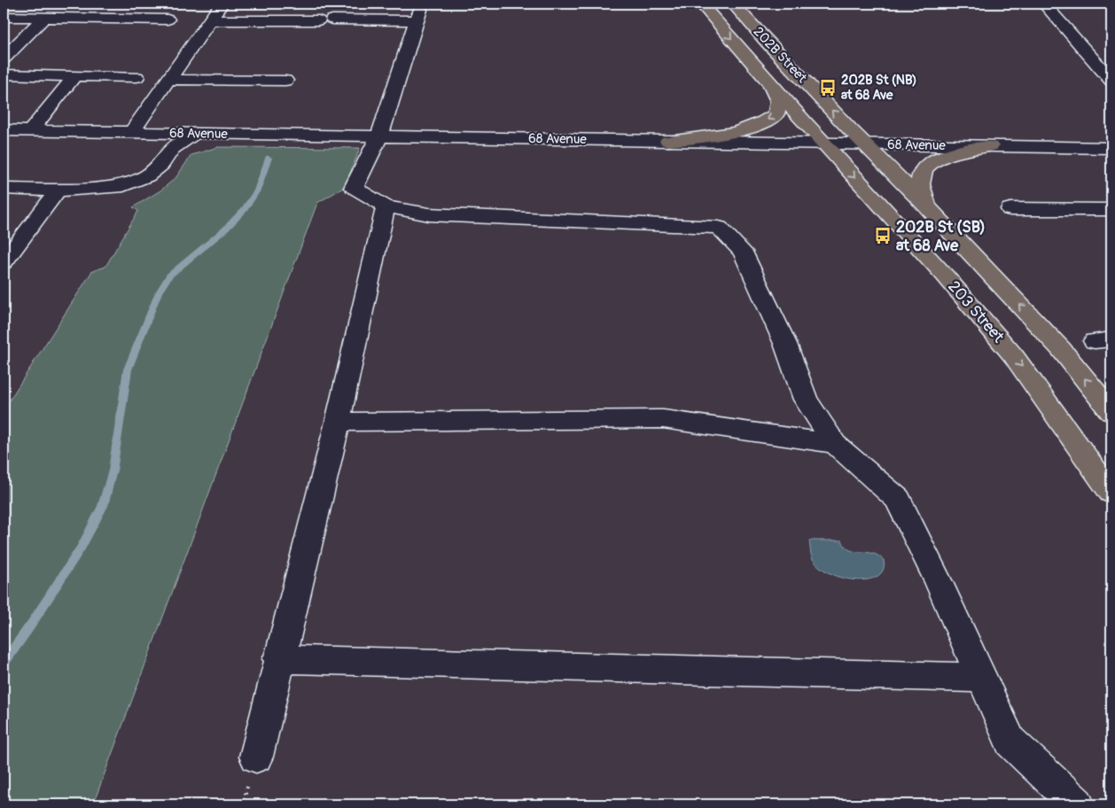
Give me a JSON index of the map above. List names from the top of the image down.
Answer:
{
  "streets": {
    "main road": ["202B Street", "203 Street"],
    "street": ["68 Avenue"]
  },
  "crossings": [
    ["202B Street", "68 Avenue"],
    ["202B Street", "203 Street"],
    ["68 Avenue", "203 Street"]
  ],
  "places": {
    "bus stop": ["202B St (NB) at 68 Ave", "202B St (SB) at 68 Ave"]
  }
}
